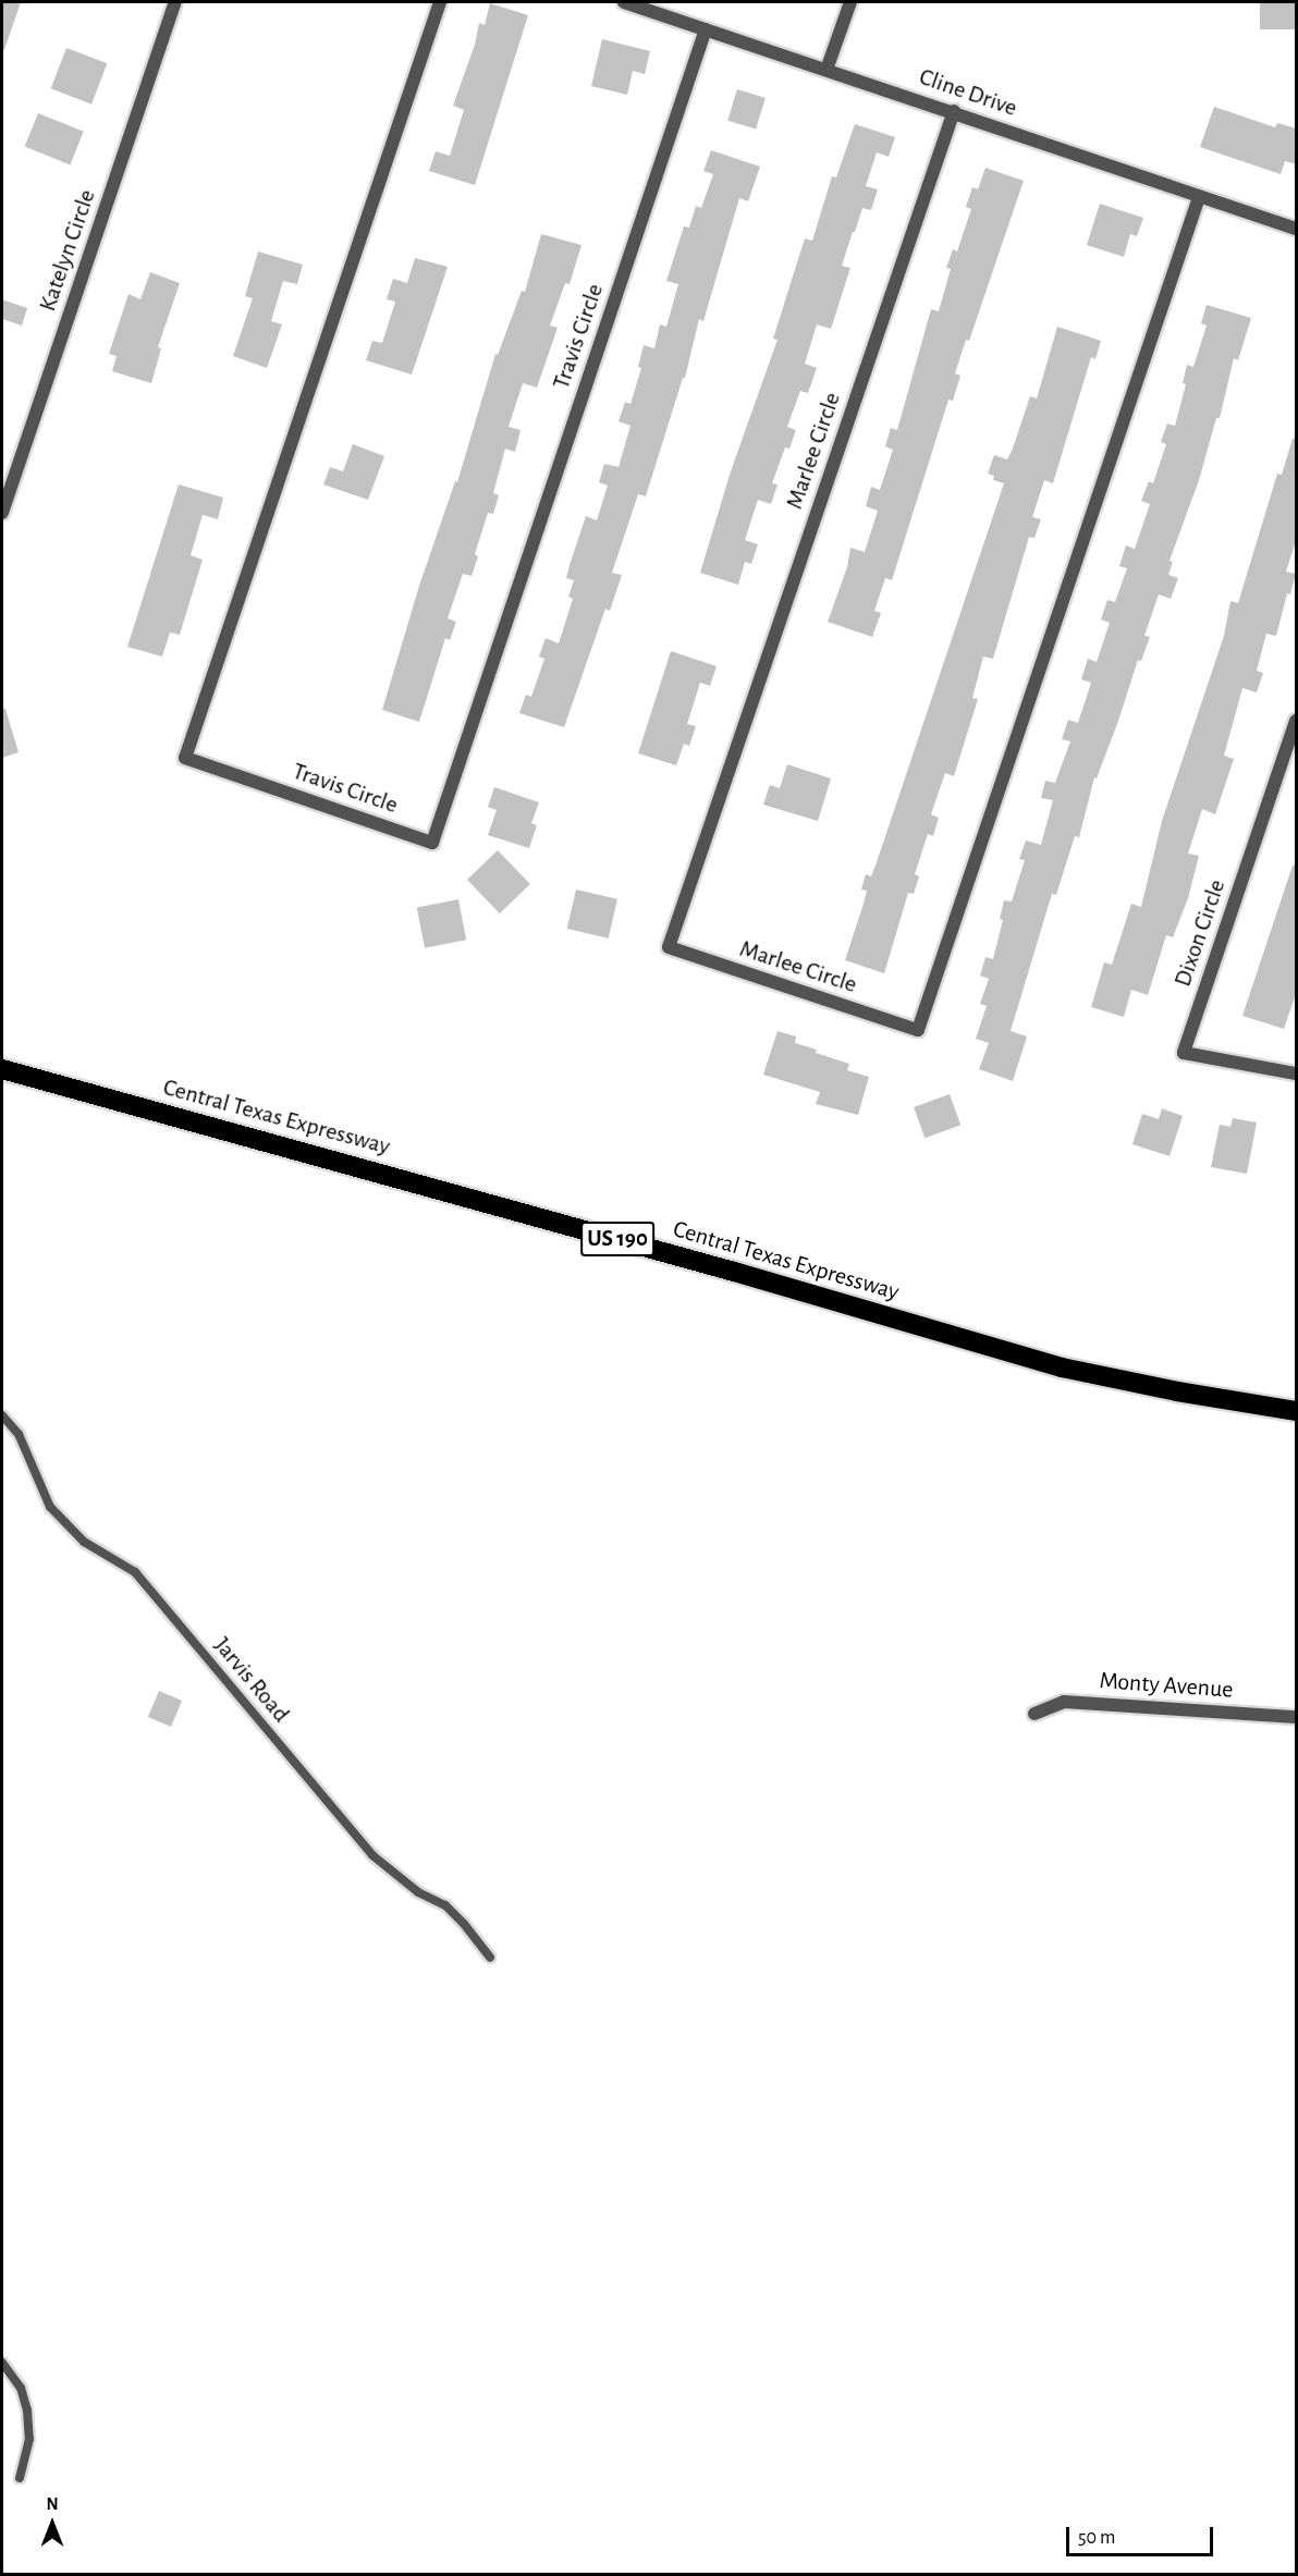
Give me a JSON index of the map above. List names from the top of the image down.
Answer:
{
  "streets": {
    "highway": ["Central Texas Expressway", "US 190"],
    "street": [
      "Cline Drive",
      "Katelyn Circle",
      "Travis Circle",
      "Marlee Circle",
      "Dixon Circle",
      "Monty Avenue"
    ],
    "lane": ["Jarvis Road"]
  },
  "crossings": [
    ["Cline Drive", "Travis Circle"],
    ["Cline Drive", "Marlee Circle"]
  ],
  "scale_bar": "50 m",
  "north": "top"
}
